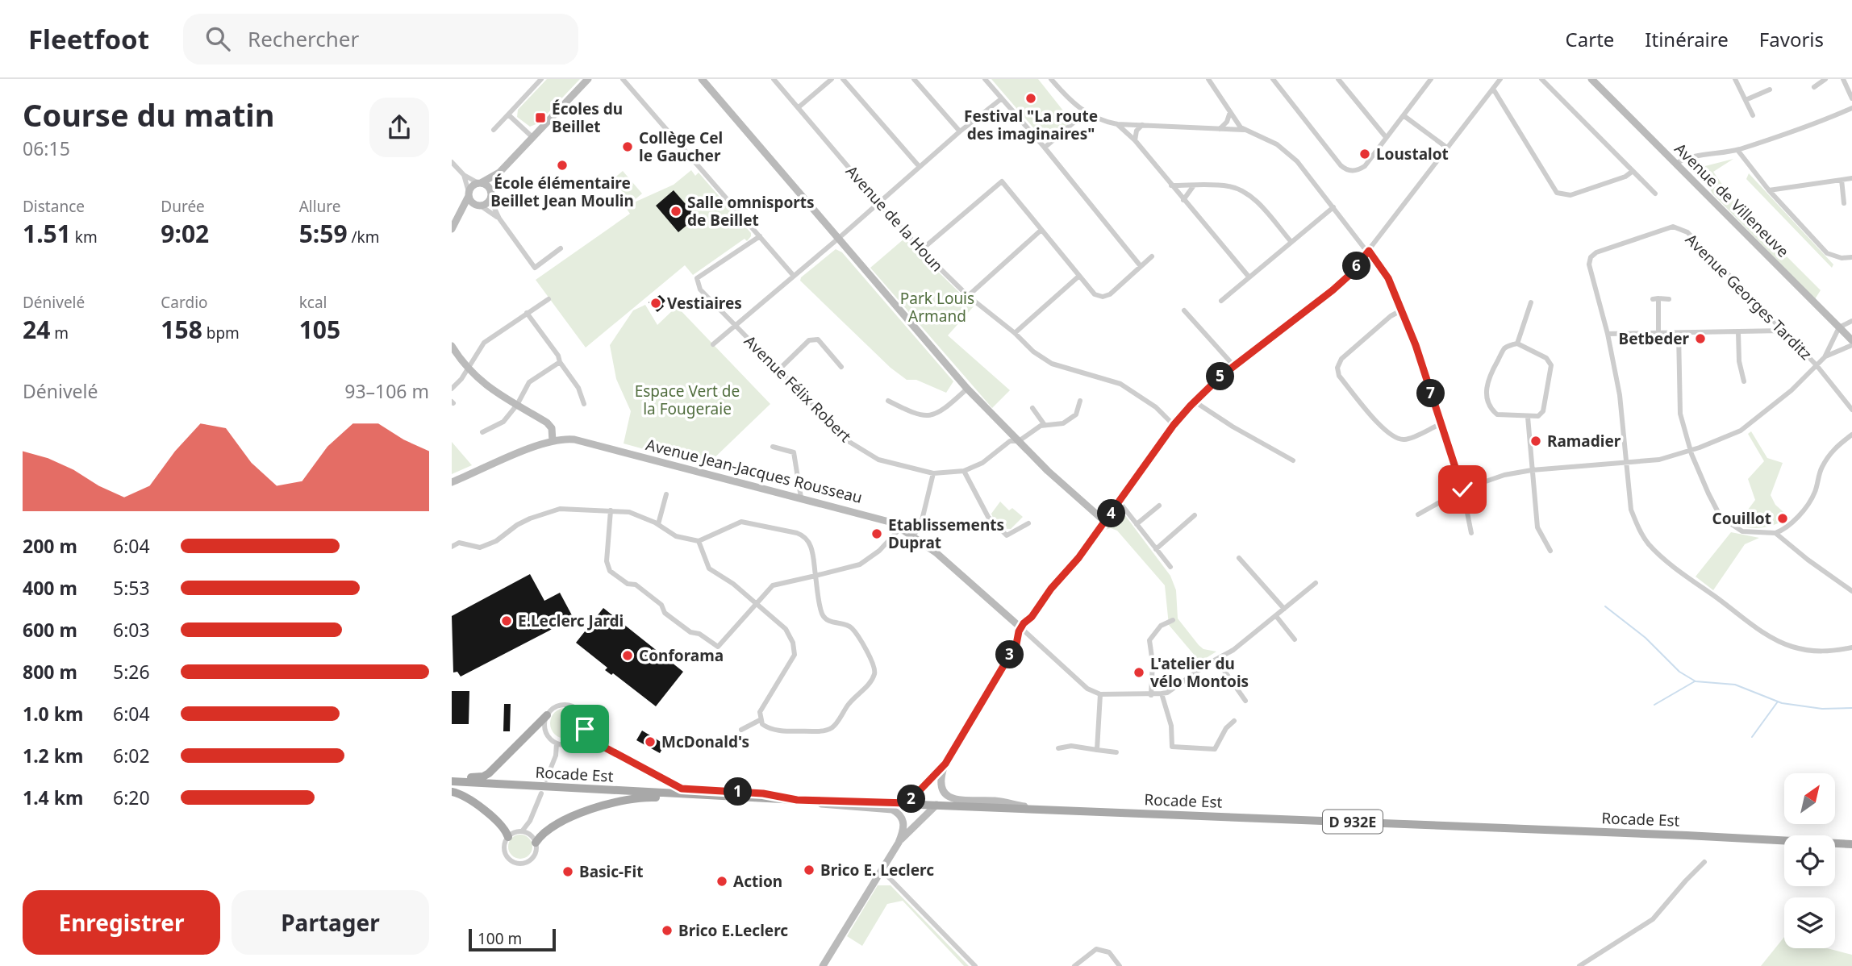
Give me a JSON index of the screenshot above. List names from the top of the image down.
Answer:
{
  "streets": {
    "main road": ["Rocade Est", "D 932E"],
    "street": [
      "Avenue de Villeneuve",
      "Avenue de la Houn",
      "Avenue Georges Tarditz",
      "Avenue Félix Robert",
      "Avenue Jean-Jacques Rousseau"
    ]
  },
  "parks": ["Park Louis Armand", "Espace Vert de la Fougeraie"],
  "places": {
    "other": [
      "Festival \"La route des imaginaires\"",
      "Collège Cel le Gaucher",
      "Loustalot",
      "École élémentaire Beillet Jean Moulin",
      "Salle omnisports de Beillet",
      "Vestiaires",
      "Betbeder",
      "Ramadier",
      "Couillot",
      "Etablissements Duprat",
      "E.Leclerc Jardi",
      "Conforama",
      "L'atelier du vélo Montois",
      "McDonald's",
      "Brico E. Leclerc",
      "Basic-Fit",
      "Action",
      "Brico E.Leclerc"
    ],
    "transit": ["Écoles du Beillet"]
  },
  "scale_bar": "100 m",
  "north": "top right",
  "page": {
    "header": "Fleetfoot",
    "search": "Rechercher",
    "nav": ["Carte", "Itinéraire", "Favoris"],
    "heading": ["Course du matin", "06:15"],
    "stats": [
      ["Distance", "1.51 km"],
      ["Durée", "9:02"],
      ["Allure", "5:59 /km"],
      ["Dénivelé", "24 m"],
      ["Cardio", "158 bpm"],
      ["kcal", "105"]
    ],
    "pins": [
      "6",
      "5",
      "7",
      "4",
      "3",
      "1",
      "2"
    ],
    "chart": ["Dénivelé", "93–106 m"],
    "list": [
      {
        "name": "200 m",
        "note": "6:04"
      },
      {
        "name": "400 m",
        "note": "5:53"
      },
      {
        "name": "600 m",
        "note": "6:03"
      },
      {
        "name": "800 m",
        "note": "5:26"
      },
      {
        "name": "1.0 km",
        "note": "6:04"
      },
      {
        "name": "1.2 km",
        "note": "6:02"
      },
      {
        "name": "1.4 km",
        "note": "6:20"
      }
    ],
    "buttons": ["Enregistrer", "Partager"],
    "scale": "100 m"
  }
}
